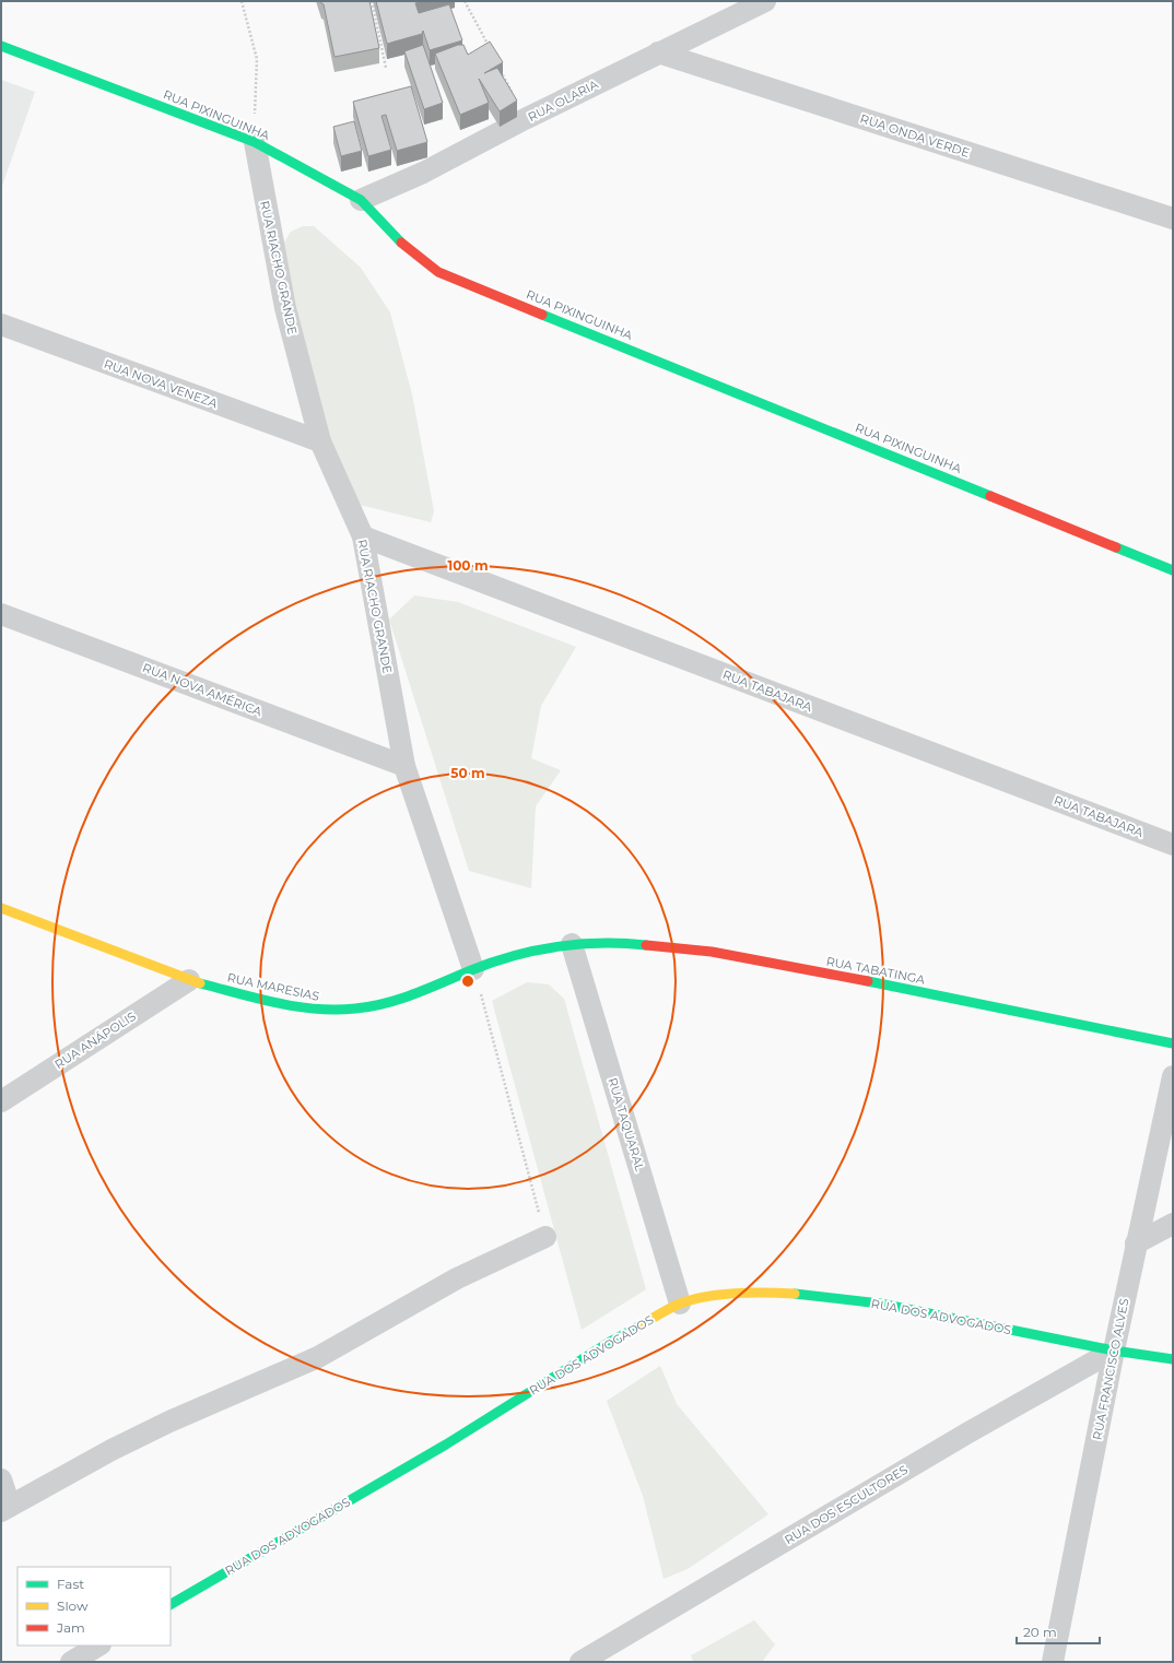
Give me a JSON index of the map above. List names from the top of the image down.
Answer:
{
  "streets": {
    "street": [
      "RUA OLARIA",
      "RUA PIXINGUINHA",
      "RUA ONDA VERDE",
      "RUA RIACHO GRANDE",
      "RUA NOVA VENEZA",
      "RUA NOVA AMÉRICA",
      "RUA TABAJARA",
      "RUA TABATINGA",
      "RUA MARESIAS",
      "RUA ANÁPOLIS",
      "RUA TAQUARAL",
      "RUA DOS ADVOGADOS",
      "RUA FRANCISCO ALVES",
      "RUA DOS ESCULTORES"
    ]
  },
  "crossings": [
    ["RUA OLARIA", "RUA PIXINGUINHA"],
    ["RUA OLARIA", "RUA ONDA VERDE"],
    ["RUA PIXINGUINHA", "RUA RIACHO GRANDE"],
    ["RUA RIACHO GRANDE", "RUA NOVA VENEZA"],
    ["RUA RIACHO GRANDE", "RUA NOVA AMÉRICA"],
    ["RUA RIACHO GRANDE", "RUA TABAJARA"],
    ["RUA RIACHO GRANDE", "RUA MARESIAS"],
    ["RUA TABATINGA", "RUA MARESIAS"],
    ["RUA TABATINGA", "RUA TAQUARAL"],
    ["RUA MARESIAS", "RUA ANÁPOLIS"],
    ["RUA MARESIAS", "RUA TAQUARAL"],
    ["RUA TAQUARAL", "RUA DOS ADVOGADOS"],
    ["RUA DOS ADVOGADOS", "RUA FRANCISCO ALVES"],
    ["RUA DOS ADVOGADOS", "RUA DOS ESCULTORES"],
    ["RUA FRANCISCO ALVES", "RUA DOS ESCULTORES"]
  ],
  "legend": ["Fast", "Slow", "Jam"],
  "scale_bar": "20 m",
  "rings": ["100 m", "50 m"]
}
